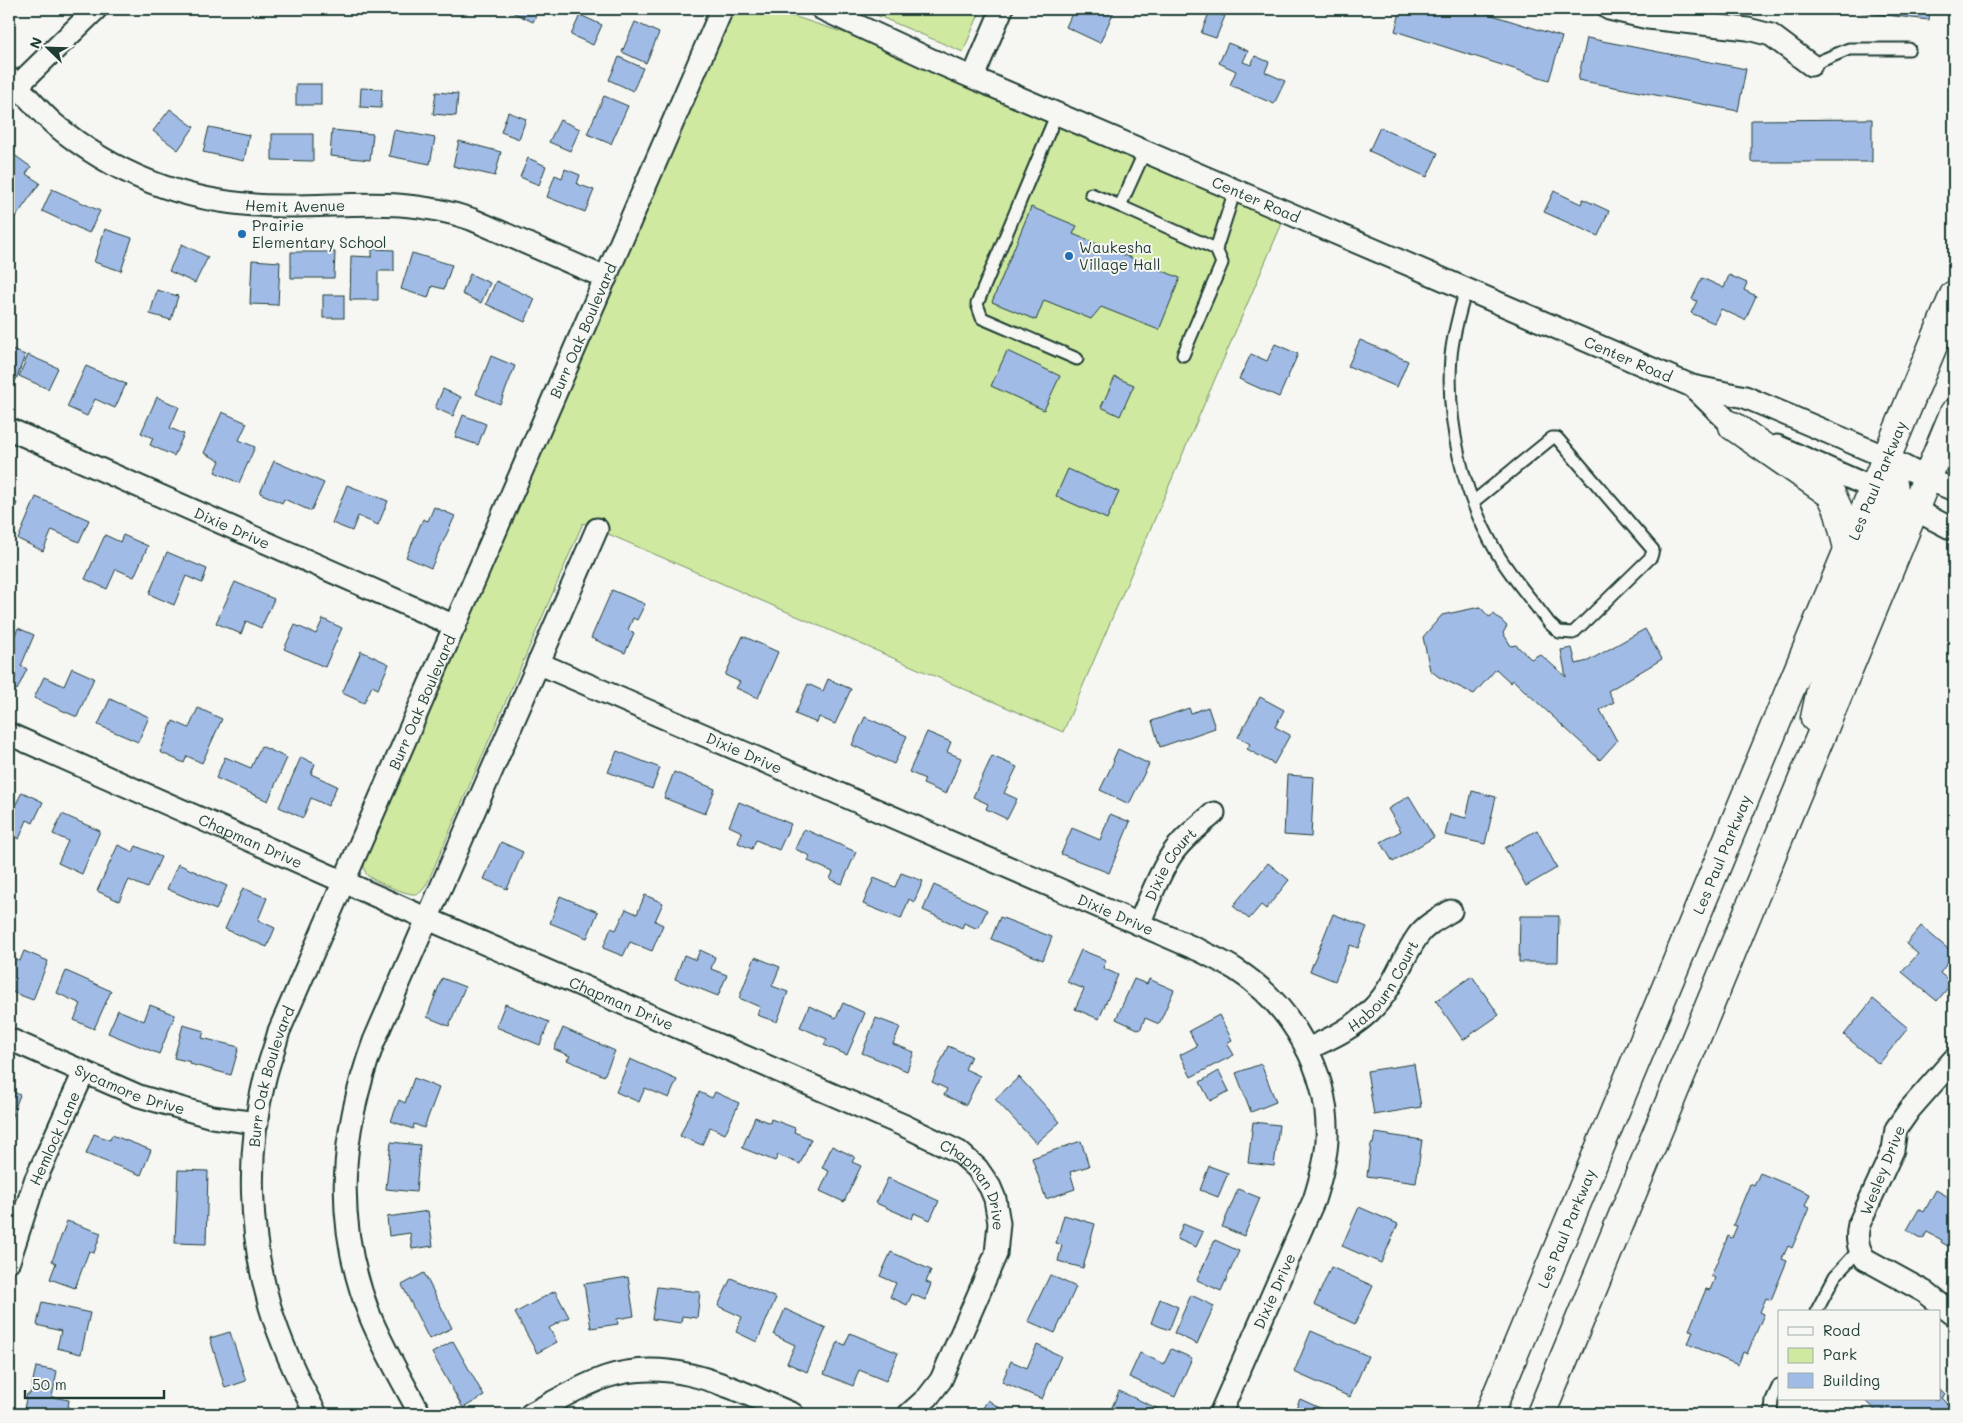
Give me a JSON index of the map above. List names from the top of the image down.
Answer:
{
  "streets": {
    "main road": ["Les Paul Parkway"],
    "street": [
      "Center Road",
      "Hemit Avenue",
      "Burr Oak Boulevard",
      "Dixie Drive",
      "Chapman Drive",
      "Dixie Court",
      "Habourn Court",
      "Sycamore Drive",
      "Hemlock Lane",
      "Wesley Drive"
    ]
  },
  "crossings": [
    ["Center Road", "Les Paul Parkway"],
    ["Hemit Avenue", "Burr Oak Boulevard"],
    ["Burr Oak Boulevard", "Dixie Drive"],
    ["Burr Oak Boulevard", "Chapman Drive"],
    ["Burr Oak Boulevard", "Sycamore Drive"],
    ["Dixie Drive", "Dixie Court"],
    ["Dixie Drive", "Habourn Court"],
    ["Sycamore Drive", "Hemlock Lane"]
  ],
  "places": ["Prairie Elementary School", "Waukesha Village Hall"],
  "legend": ["Road", "Park", "Building"],
  "scale_bar": "50 m",
  "north": "top left"
}
